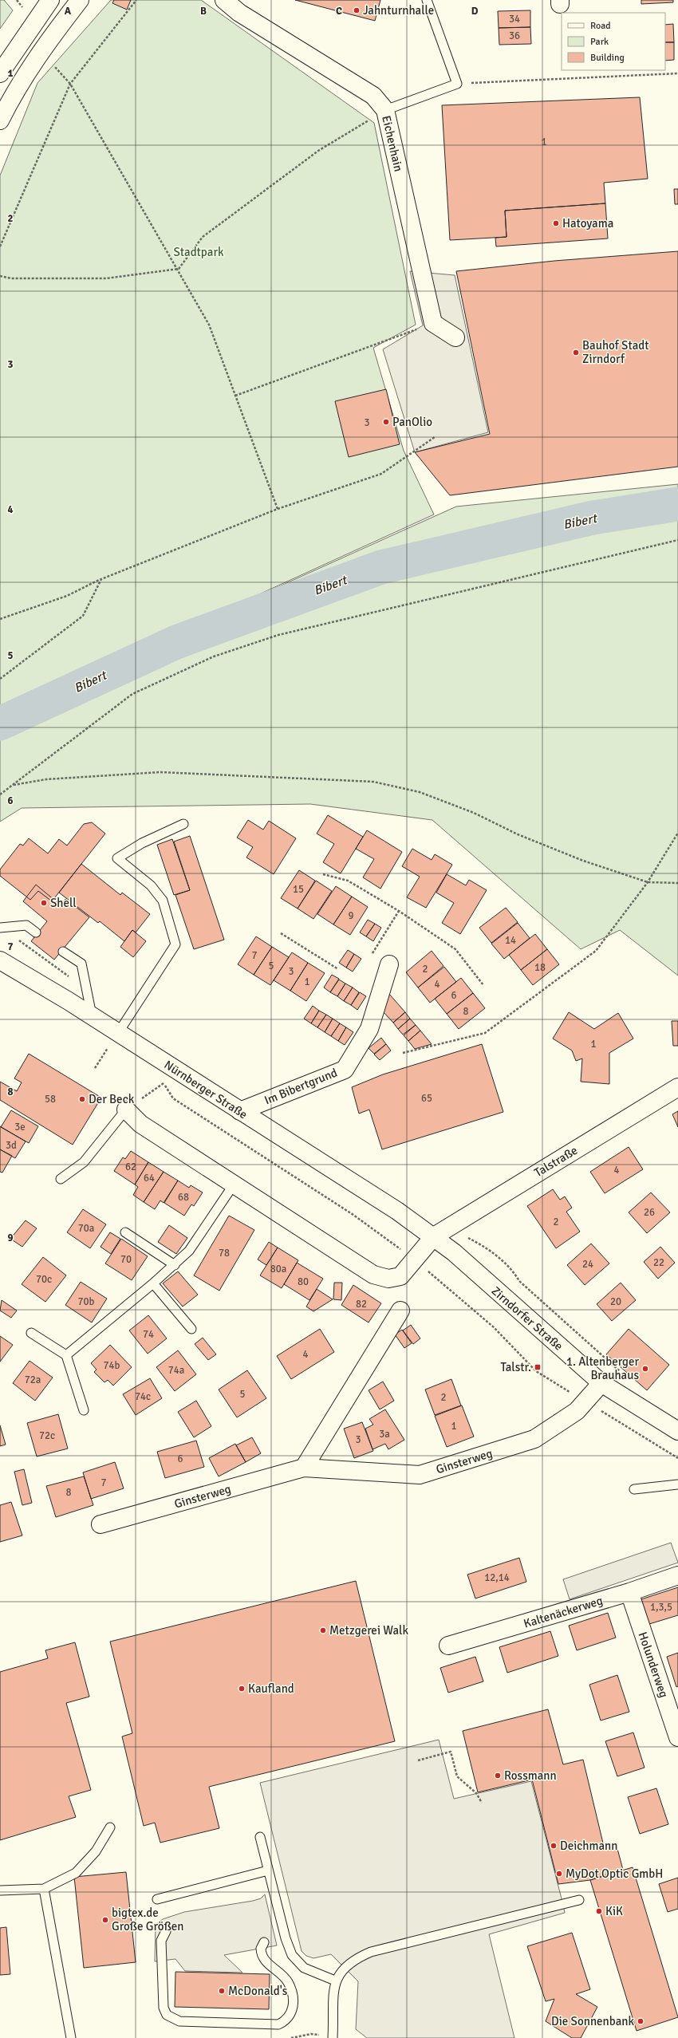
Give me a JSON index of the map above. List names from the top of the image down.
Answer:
{
  "streets": {
    "street": [
      "Eichenhain",
      "Im Bibertgrund",
      "Nürnberger Straße",
      "Talstraße",
      "Zirndorfer Straße",
      "Ginsterweg",
      "Kaltenäckerweg",
      "Holunderweg"
    ]
  },
  "crossings": [
    ["Im Bibertgrund", "Nürnberger Straße"],
    ["Nürnberger Straße", "Zirndorfer Straße"],
    ["Talstraße", "Zirndorfer Straße"],
    ["Zirndorfer Straße", "Ginsterweg"],
    ["Kaltenäckerweg", "Holunderweg"]
  ],
  "water": ["Bibert"],
  "parks": ["Stadtpark"],
  "places": {
    "other": [
      "Jahnturnhalle",
      "Hatoyama",
      "Bauhof Stadt Zirndorf",
      "PanOlio",
      "Shell",
      "Der Beck",
      "1. Altenberger Brauhaus",
      "Metzgerei Walk",
      "Kaufland",
      "Rossmann",
      "Deichmann",
      "MyDot Optic GmbH",
      "KiK",
      "bigtex.de Große Größen",
      "McDonald's",
      "Die Sonnenbank"
    ],
    "transit": ["Talstr."]
  },
  "house_numbers": [
    "34",
    "36",
    "1",
    "3",
    "15",
    "9",
    "14",
    "7",
    "5",
    "18",
    "2",
    "3",
    "1",
    "4",
    "6",
    "8",
    "1",
    "65",
    "58",
    "3e",
    "3d",
    "62",
    "4",
    "64",
    "68",
    "26",
    "2",
    "70a",
    "78",
    "70",
    "22",
    "24",
    "80a",
    "70c",
    "80",
    "70b",
    "20",
    "82",
    "74",
    "4",
    "74b",
    "74a",
    "72a",
    "5",
    "74c",
    "2",
    "1",
    "3a",
    "72c",
    "3",
    "6",
    "7",
    "8",
    "12,14",
    "1,3,5"
  ],
  "legend": ["Road", "Park", "Building"],
  "grid": {
    "columns": [
      "A",
      "B",
      "C",
      "D"
    ],
    "rows": [
      "1",
      "2",
      "3",
      "4",
      "5",
      "6",
      "7",
      "8",
      "9"
    ]
  }
}
